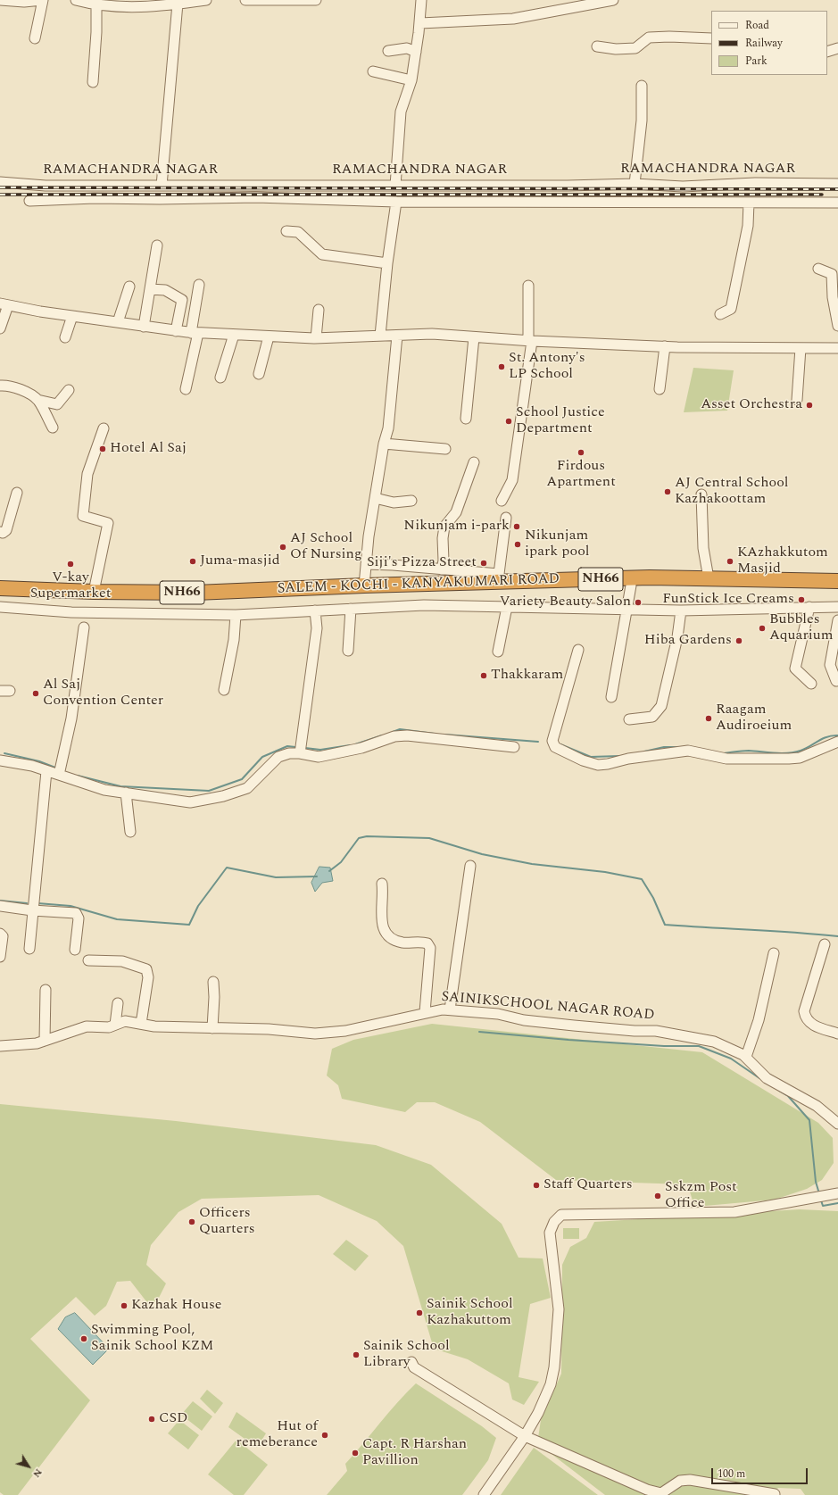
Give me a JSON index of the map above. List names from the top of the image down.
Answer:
{
  "streets": {
    "highway": ["NH66", "SALEM - KOCHI - KANYAKUMARI ROAD"],
    "street": ["RAMACHANDRA NAGAR", "SAINIKSCHOOL NAGAR ROAD"]
  },
  "places": [
    "St. Antony's LP School",
    "Asset Orchestra",
    "School Justice Department",
    "Hotel Al Saj",
    "Firdous Apartment",
    "AJ Central School Kazhakoottam",
    "Nikunjam i-park",
    "Nikunjam ipark pool",
    "AJ School Of Nursing",
    "Juma-masjid",
    "KAzhakkutom Masjid",
    "Siji's Pizza Street",
    "V-kay Supermarket",
    "FunStick Ice Creams",
    "Variety Beauty Salon",
    "Bubbles Aquarium",
    "Hiba Gardens",
    "Thakkaram",
    "Al Saj Convention Center",
    "Raagam Audiroeium",
    "Staff Quarters",
    "Sskzm Post Office",
    "Officers Quarters",
    "Kazhak House",
    "Sainik School Kazhakuttom",
    "Swimming Pool, Sainik School KZM",
    "Sainik School Library",
    "CSD",
    "Hut of remeberance",
    "Capt. R Harshan Pavillion"
  ],
  "legend": ["Road", "Railway", "Park"],
  "scale_bar": "100 m",
  "north": "bottom right"
}
